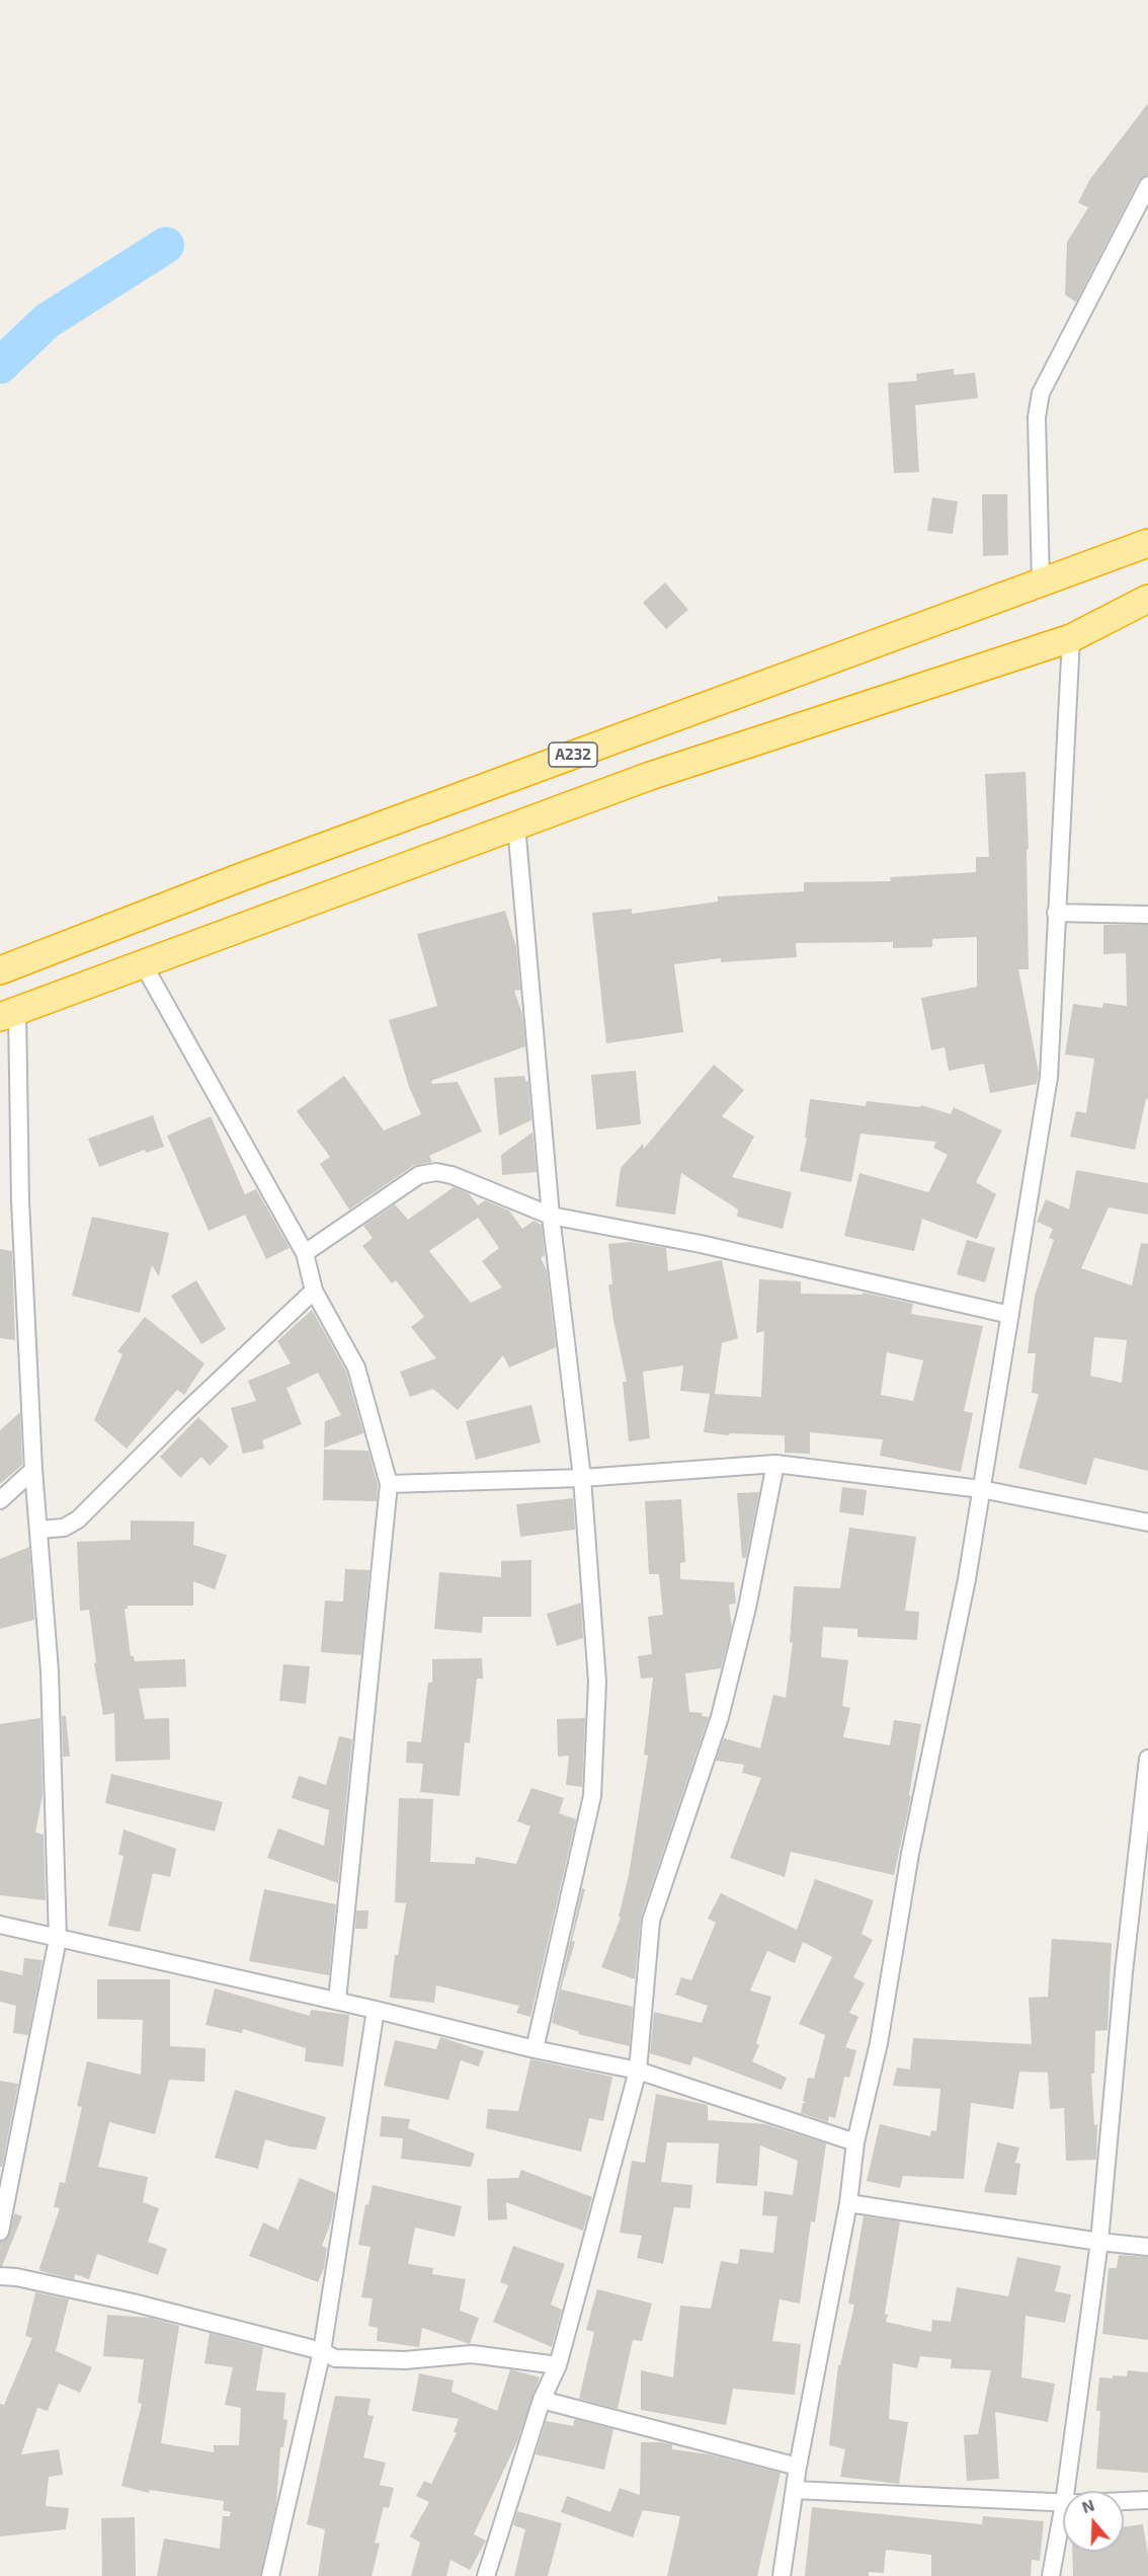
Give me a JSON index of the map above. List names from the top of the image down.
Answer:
{
  "streets": {
    "highway": ["A232"]
  },
  "north": "top"
}
